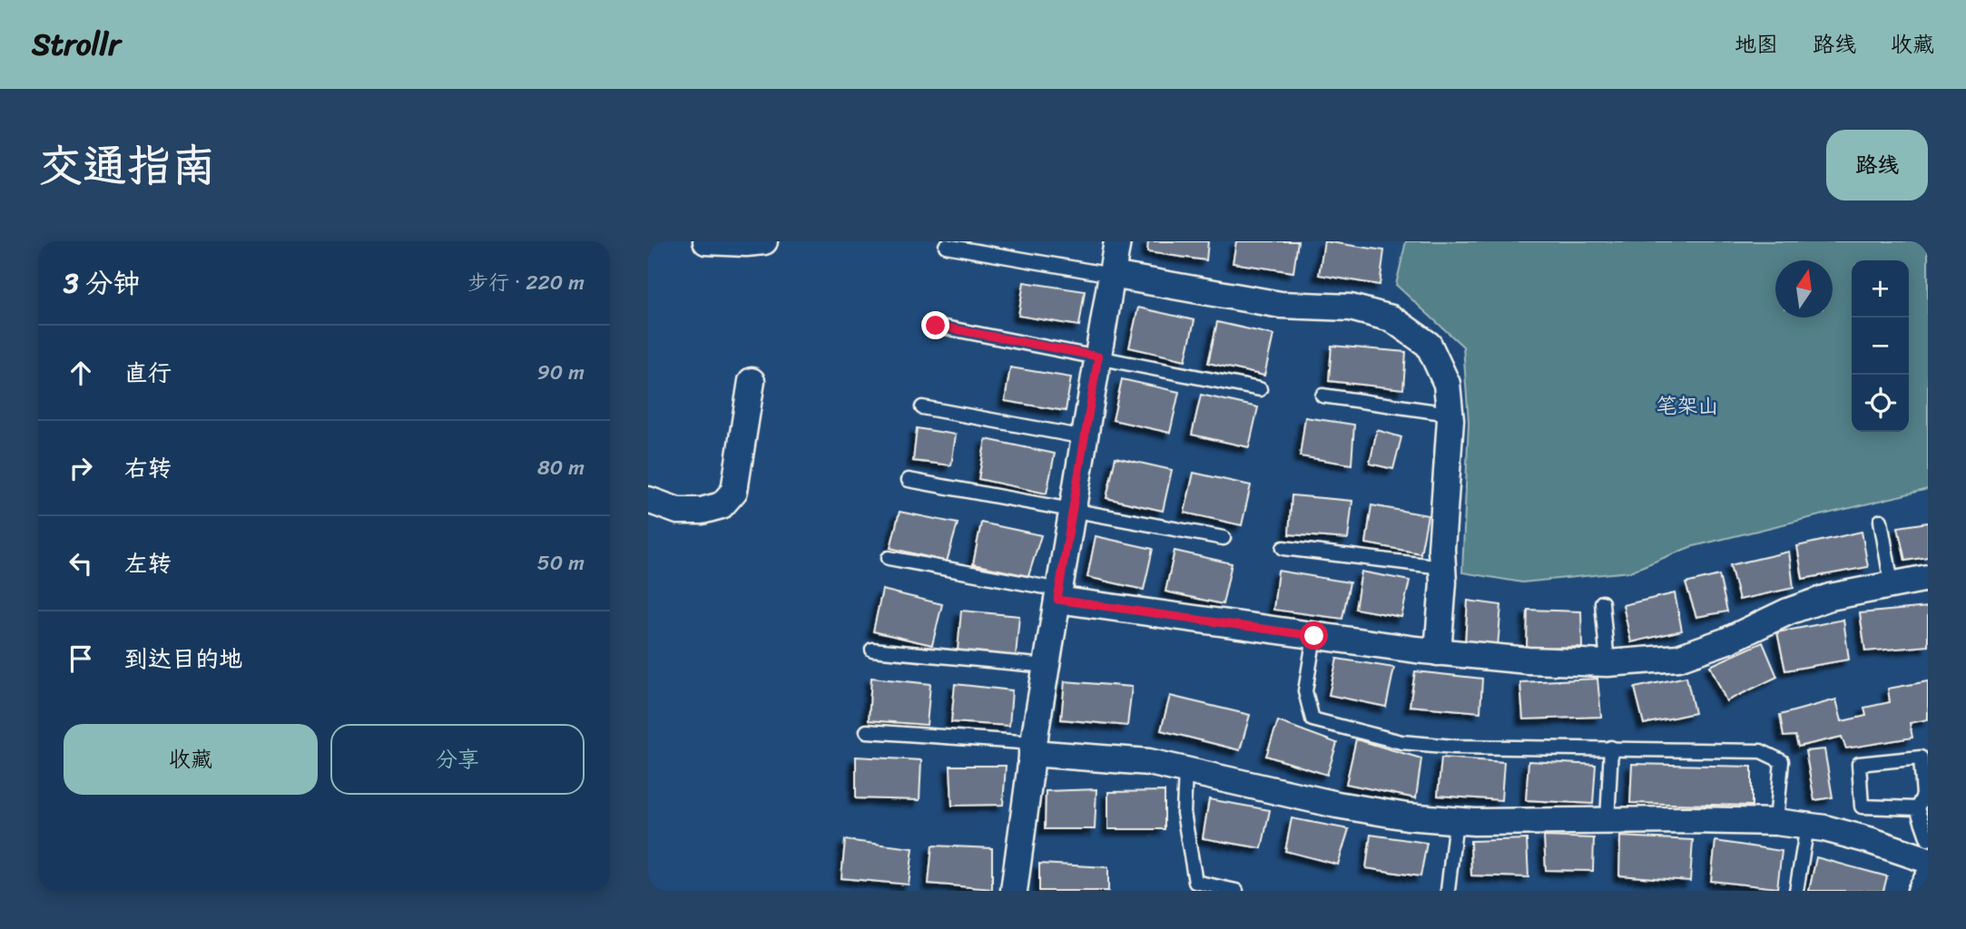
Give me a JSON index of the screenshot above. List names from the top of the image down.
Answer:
{
  "parks": ["笔架山"],
  "north": "top",
  "page": {
    "header": "Strollr",
    "nav": ["地图", "路线", "收藏"],
    "title": "交通指南",
    "buttons": [
      "路线",
      ["收藏", "分享"]
    ],
    "heading": ["3 分钟", "步行 · 220 m"],
    "map_buttons": ["+", "−"],
    "list": [
      ["直行", "90 m"],
      ["右转", "80 m"],
      ["左转", "50 m"],
      "到达目的地"
    ]
  }
}
